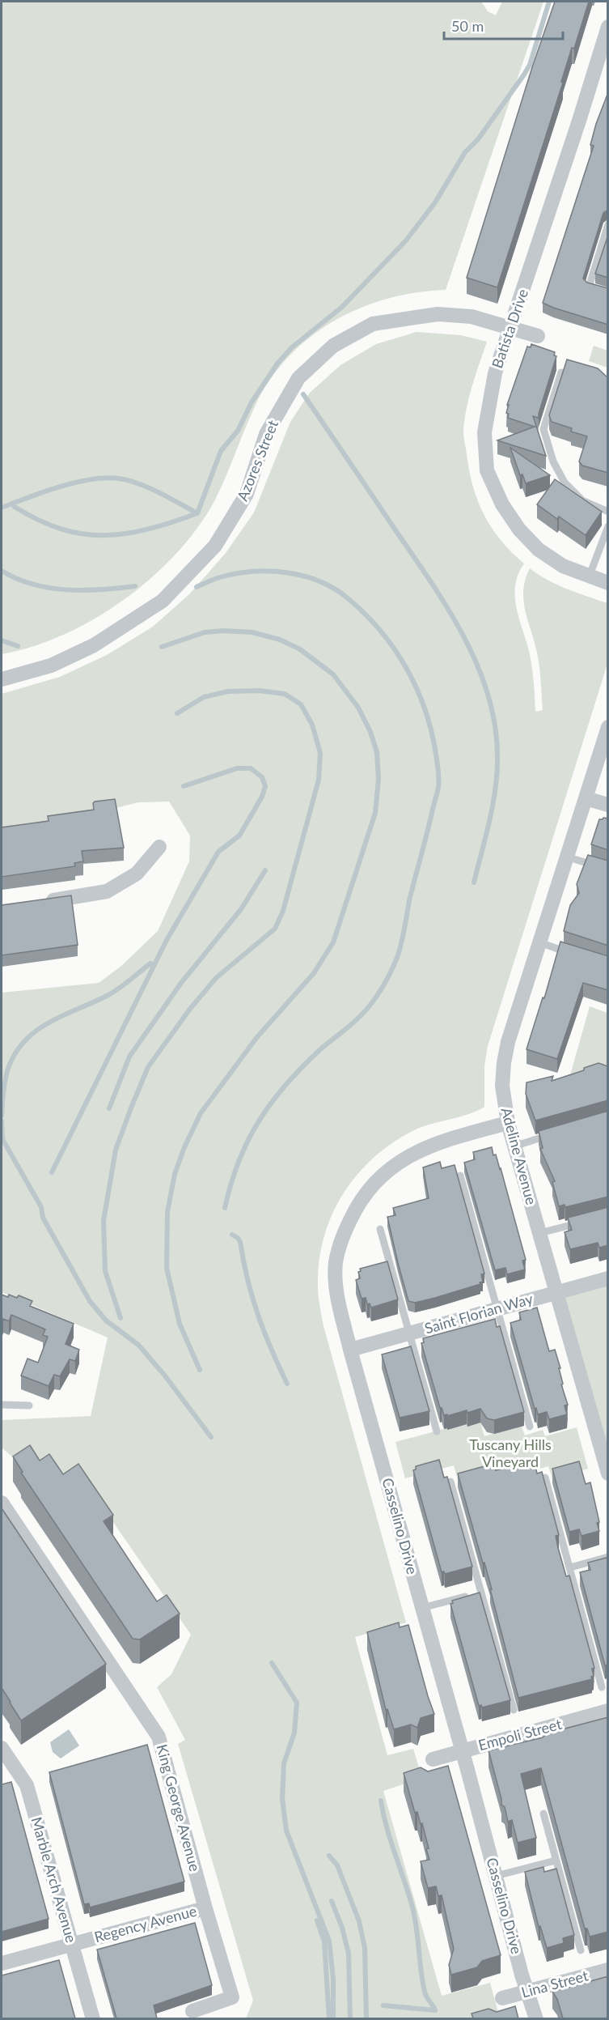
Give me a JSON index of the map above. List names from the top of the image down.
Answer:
{
  "streets": {
    "street": [
      "Batista Drive",
      "Azores Street",
      "Adeline Avenue",
      "Saint Florian Way",
      "Casselino Drive",
      "Empoli Street",
      "King George Avenue",
      "Marble Arch Avenue",
      "Regency Avenue",
      "Lina Street"
    ]
  },
  "crossings": [
    ["Batista Drive", "Azores Street"],
    ["Adeline Avenue", "Saint Florian Way"],
    ["Adeline Avenue", "Casselino Drive"],
    ["Saint Florian Way", "Casselino Drive"],
    ["Casselino Drive", "Empoli Street"],
    ["Casselino Drive", "Lina Street"],
    ["King George Avenue", "Regency Avenue"],
    ["Marble Arch Avenue", "Regency Avenue"]
  ],
  "parks": ["Tuscany Hills Vineyard"],
  "scale_bar": "50 m"
}
